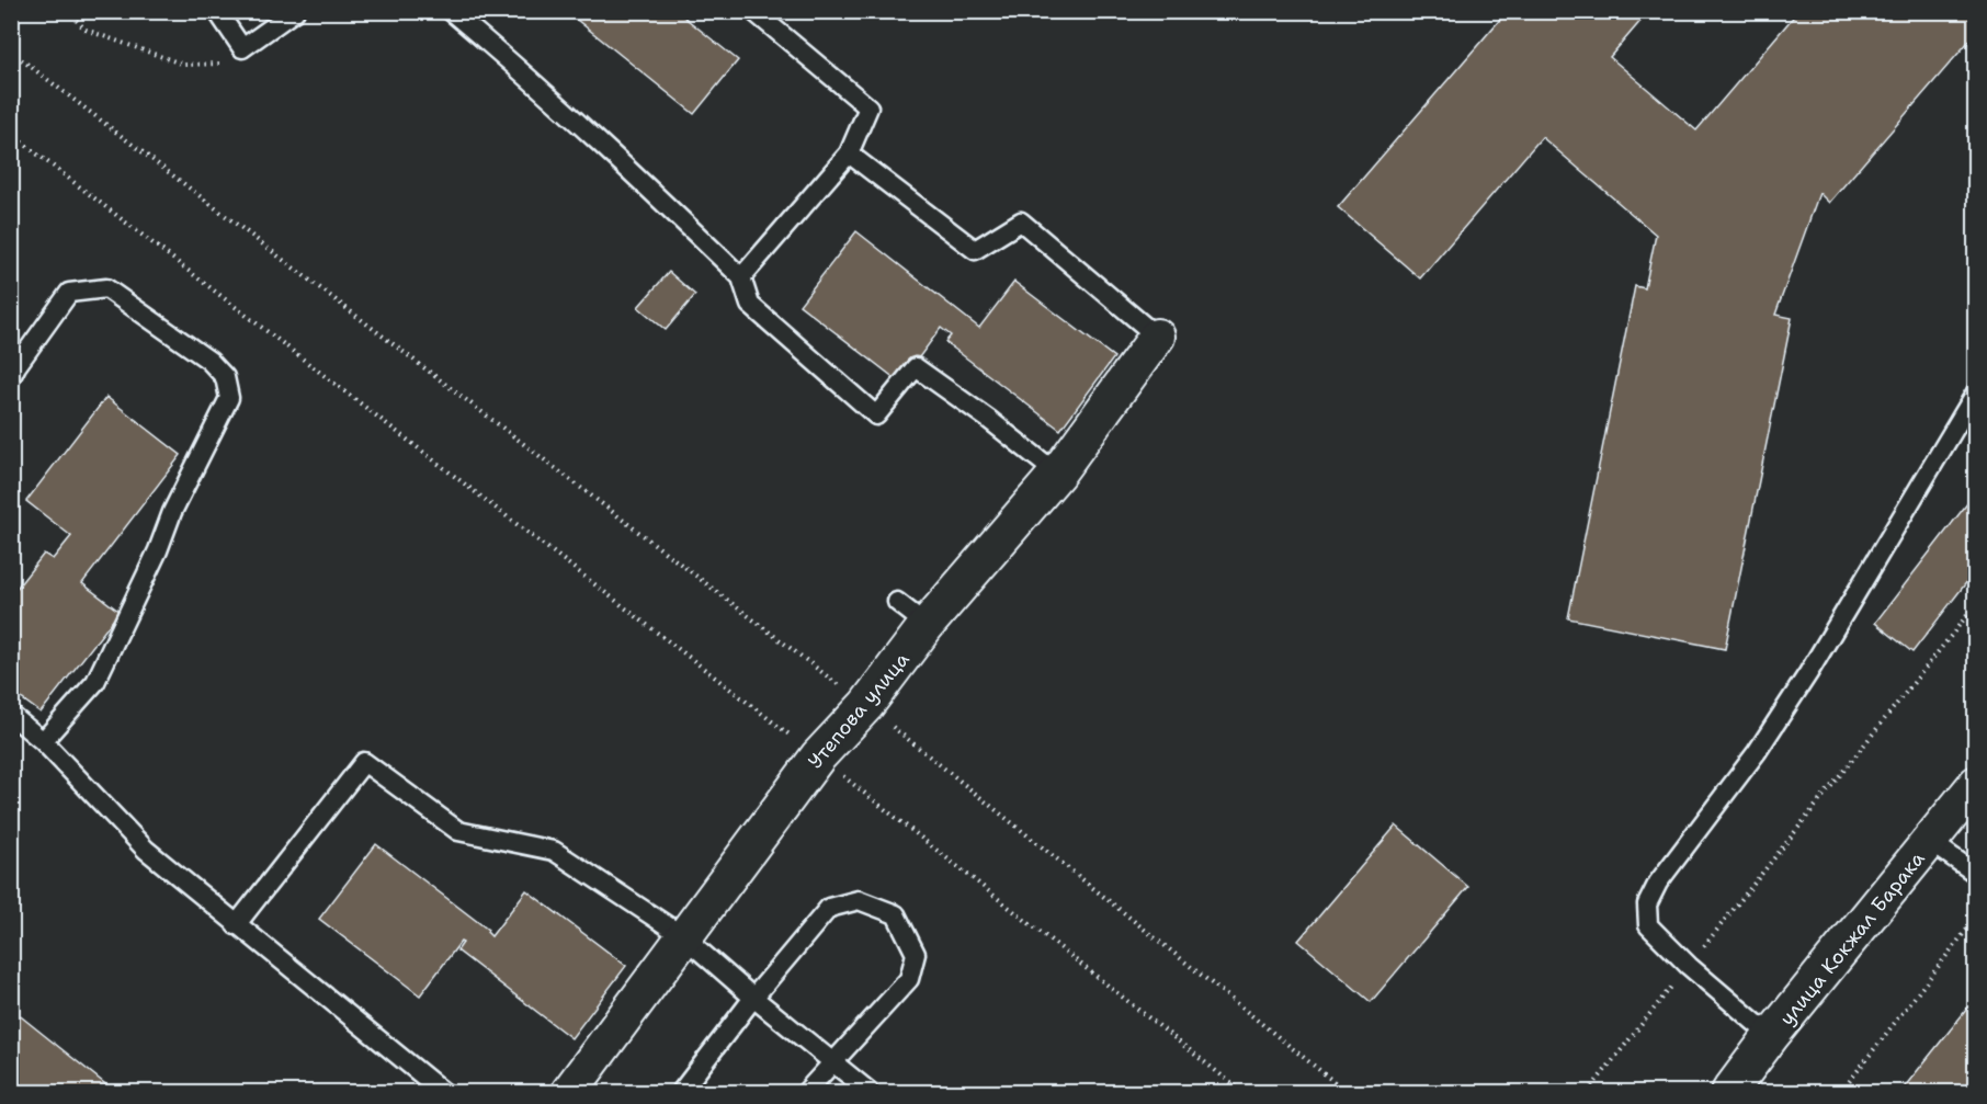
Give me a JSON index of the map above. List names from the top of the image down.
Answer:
{
  "streets": {
    "street": ["Утепова улица", "улица Кокжал Барака"]
  }
}
